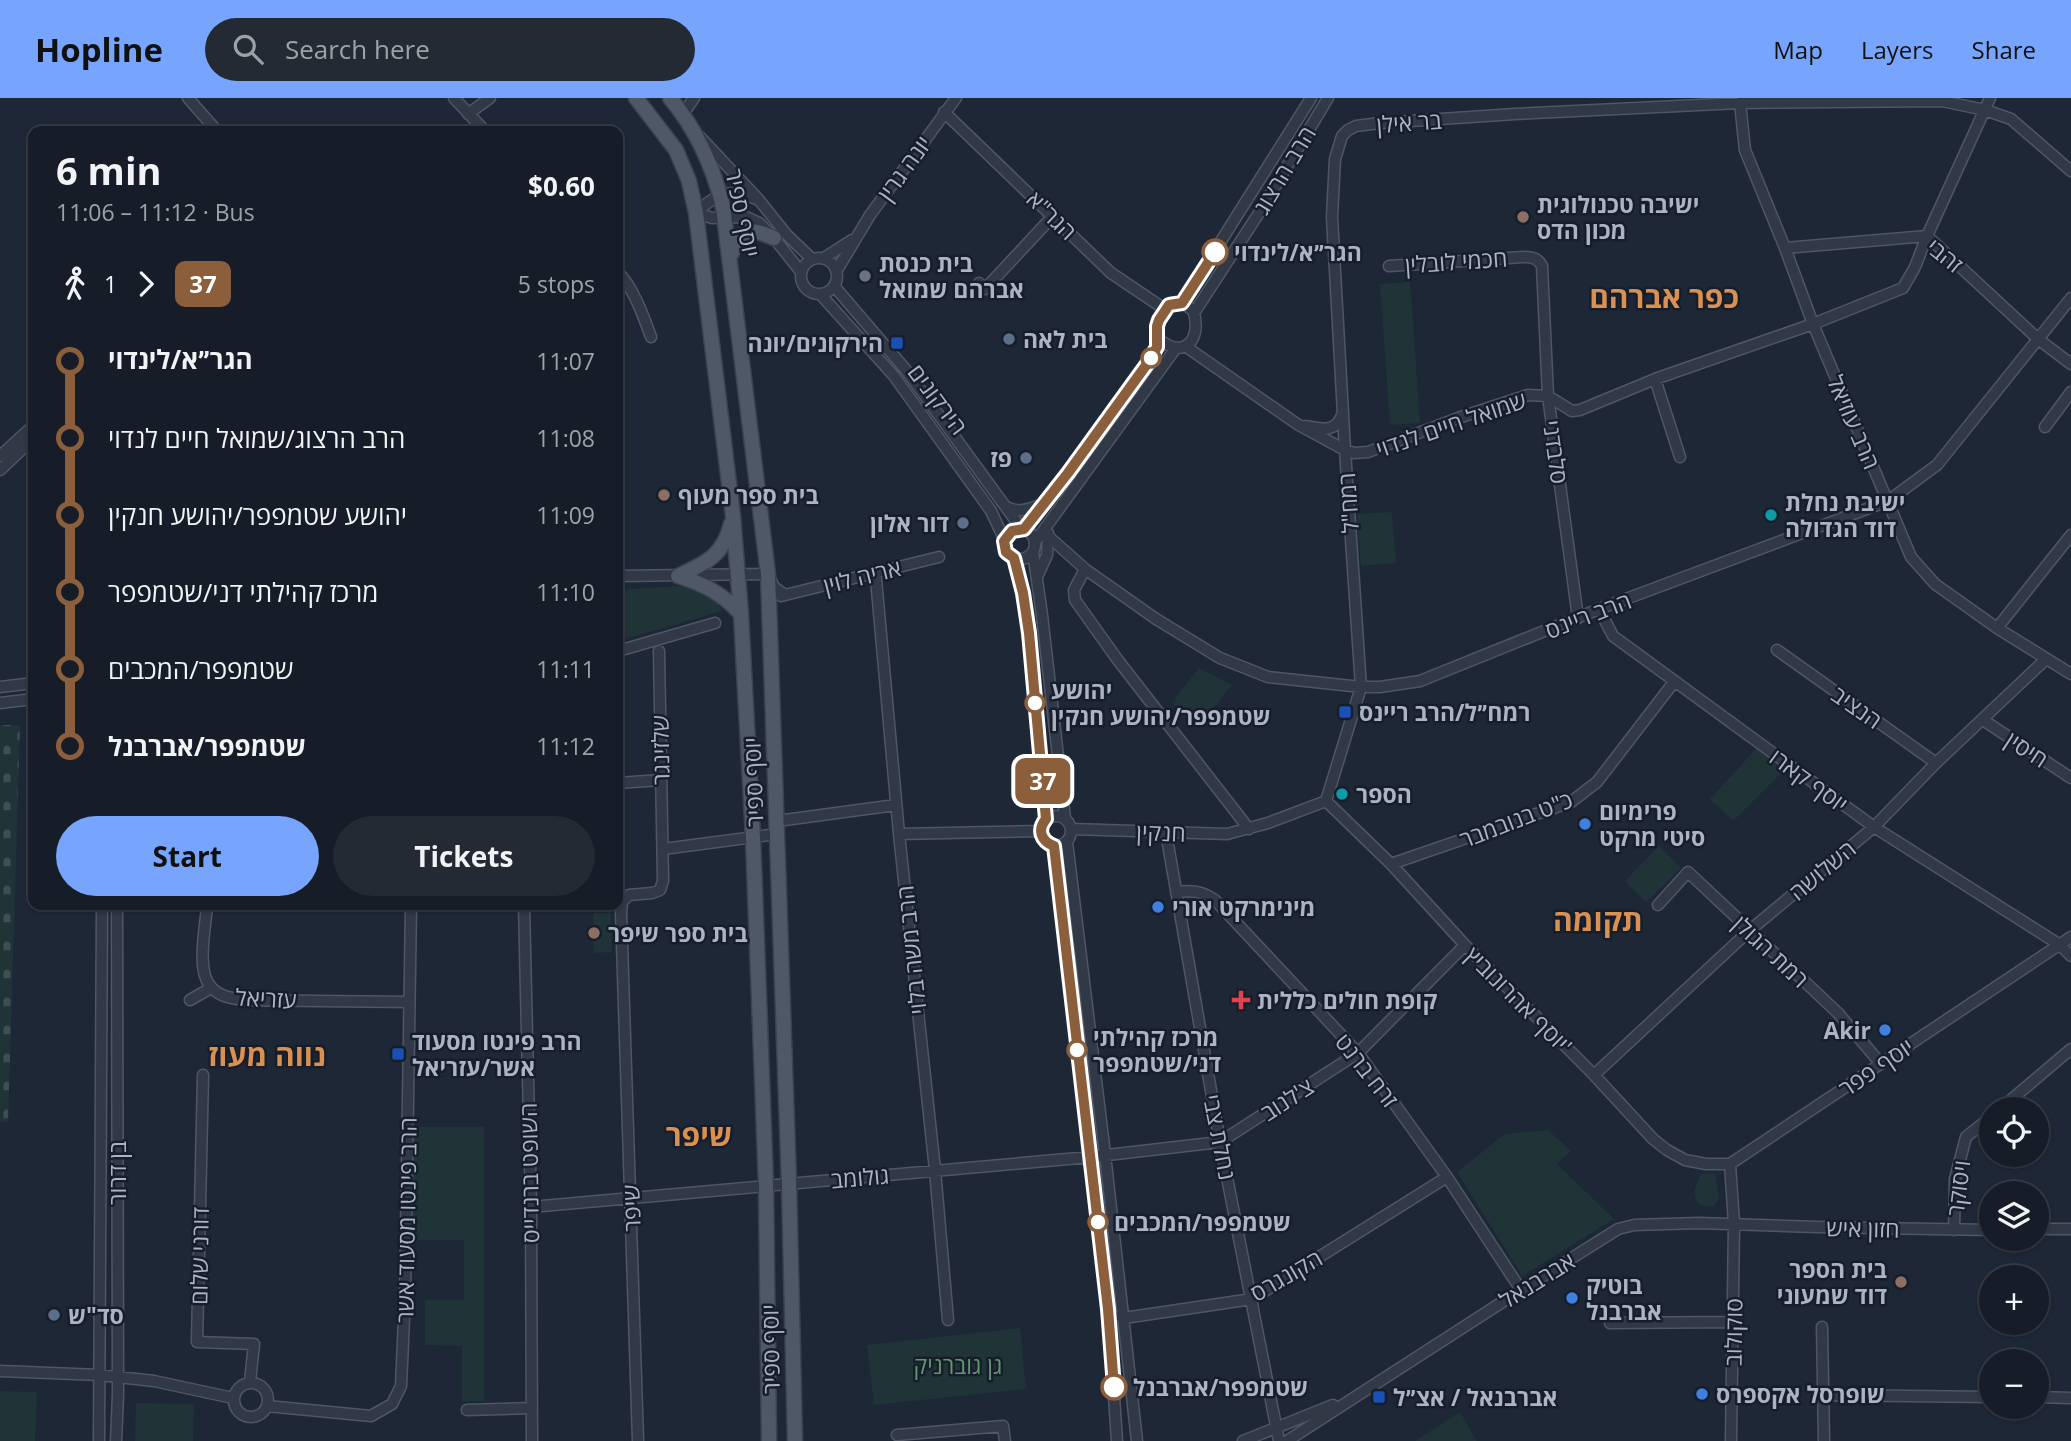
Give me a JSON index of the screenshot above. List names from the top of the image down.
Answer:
{
  "streets": {
    "main road": ["יוסף ספיר"],
    "street": [
      "בר אילן",
      "יונה גרין",
      "הרב הרצוג",
      "הגר\"א",
      "זהבי",
      "חכמי לובלין",
      "הירקונים",
      "הרב עוזיאל",
      "שמואל חיים לנדוי",
      "סלבדני",
      "רמח\"ל",
      "אריה לוין",
      "הרב ריינס",
      "הנציב",
      "חיסין",
      "שלזינגר",
      "יוסף קארו",
      "כ\"ט בנובמבר",
      "חנקין",
      "השלושה",
      "הרב משה בלוי",
      "רמת הגולן",
      "עזריאל",
      "יוסף אהרונוביץ'",
      "יוסף פפר",
      "זרח ברנט",
      "צ'לנוב",
      "נחלת צבי",
      "בן דרור",
      "השופט ברנדייס",
      "גולומב",
      "ויסוקר",
      "שיפר",
      "הרב פינטו מסעוד אשר",
      "חזון איש",
      "דורני שלום",
      "הקונגרס",
      "אברבנאל",
      "סוקולוב"
    ]
  },
  "crossings": [
    ["בר אילן", "הרב עוזיאל"],
    ["בר אילן", "שמואל חיים לנדוי"],
    ["בר אילן", "רמח\"ל"],
    ["יונה גרין", "הגר\"א"],
    ["יונה גרין", "הירקונים"],
    ["הרב הרצוג", "הגר\"א"],
    ["הרב הרצוג", "הירקונים"],
    ["הרב הרצוג", "שמואל חיים לנדוי"],
    ["יוסף ספיר", "אריה לוין"],
    ["יוסף ספיר", "גולומב"],
    ["הגר\"א", "שמואל חיים לנדוי"],
    ["זהבי", "הרב עוזיאל"],
    ["זהבי", "שמואל חיים לנדוי"],
    ["זהבי", "הרב ריינס"],
    ["חכמי לובלין", "סלבדני"],
    ["הרב עוזיאל", "שמואל חיים לנדוי"],
    ["הרב עוזיאל", "הרב ריינס"],
    ["הרב עוזיאל", "השלושה"],
    ["שמואל חיים לנדוי", "סלבדני"],
    ["שמואל חיים לנדוי", "רמח\"ל"],
    ["סלבדני", "הרב ריינס"],
    ["רמח\"ל", "הרב ריינס"],
    ["רמח\"ל", "יוסף אהרונוביץ'"],
    ["הרב ריינס", "יוסף קארו"],
    ["הנציב", "השלושה"],
    ["חיסין", "השלושה"],
    ["שלזינגר", "שיפר"],
    ["יוסף קארו", "כ\"ט בנובמבר"],
    ["יוסף קארו", "השלושה"],
    ["יוסף קארו", "יוסף פפר"],
    ["כ\"ט בנובמבר", "יוסף אהרונוביץ'"],
    ["חנקין", "נחלת צבי"],
    ["השלושה", "רמת הגולן"],
    ["השלושה", "יוסף אהרונוביץ'"],
    ["הרב משה בלוי", "גולומב"],
    ["רמת הגולן", "יוסף פפר"],
    ["עזריאל", "הרב פינטו מסעוד אשר"],
    ["יוסף אהרונוביץ'", "יוסף פפר"],
    ["יוסף אהרונוביץ'", "צ'לנוב"],
    ["זרח ברנט", "צ'לנוב"],
    ["זרח ברנט", "נחלת צבי"],
    ["זרח ברנט", "הקונגרס"],
    ["זרח ברנט", "אברבנאל"],
    ["צ'לנוב", "נחלת צבי"],
    ["צ'לנוב", "גולומב"],
    ["נחלת צבי", "הקונגרס"],
    ["נחלת צבי", "אברבנאל"],
    ["השופט ברנדייס", "גולומב"],
    ["גולומב", "שיפר"],
    ["ויסוקר", "חזון איש"],
    ["הרב פינטו מסעוד אשר", "דורני שלום"],
    ["חזון איש", "אברבנאל"],
    ["חזון איש", "סוקולוב"],
    ["אברבנאל", "סוקולוב"]
  ],
  "districts": [
    "כפר אברהם",
    "תקומה",
    "נווה מעוז",
    "שיפר"
  ],
  "parks": ["גן גוברניק"],
  "places": {
    "other": [
      "ישיבה טכנולוגית מכון הדס",
      "הגר״א/לינדוי",
      "בית כנסת אברהם שמואל",
      "בית לאה",
      "פז",
      "בית ספר מעוף",
      "ישיבת נחלת דוד הגדולה",
      "דור אלון",
      "יהושע שטמפפר/יהושע חנקין",
      "הספר",
      "פרימיום סיטי מרקט",
      "מינימרקט אורי",
      "בית ספר שיפר",
      "Akir",
      "מרכז קהילתי דני/שטמפפר",
      "שטמפפר/המכבים",
      "בית הספר דוד שמעוני",
      "בוטיק אברבנל",
      "סד\"ש",
      "שטמפפר/אברבנל",
      "שופרסל אקספרס"
    ],
    "transit": [
      "הירקונים/יונה",
      "רמח״ל/הרב ריינס",
      "הרב פינטו מסעוד אשר/עזריאל",
      "אברבנאל / אצ״ל"
    ],
    "health": ["קופת חולים כללית"]
  },
  "lines": ["bus line 37"],
  "page": {
    "header": "Hopline",
    "search": "Search here",
    "nav": ["Map", "Layers", "Share"],
    "on_map": "37",
    "heading": ["6 min", "11:06 – 11:12 · Bus", "$0.60"],
    "legs": ["1", "37", "5 stops"],
    "list": [
      {
        "name": "הגר״א/לינדוי",
        "value": "11:07"
      },
      {
        "name": "הרב הרצוג/שמואל חיים לנדוי",
        "value": "11:08"
      },
      {
        "name": "יהושע שטמפפר/יהושע חנקין",
        "value": "11:09"
      },
      {
        "name": "מרכז קהילתי דני/שטמפפר",
        "value": "11:10"
      },
      {
        "name": "שטמפפר/המכבים",
        "value": "11:11"
      },
      {
        "name": "שטמפפר/אברבנל",
        "value": "11:12"
      }
    ],
    "buttons": ["Start", "Tickets"],
    "map_buttons": ["+", "−"]
  }
}
